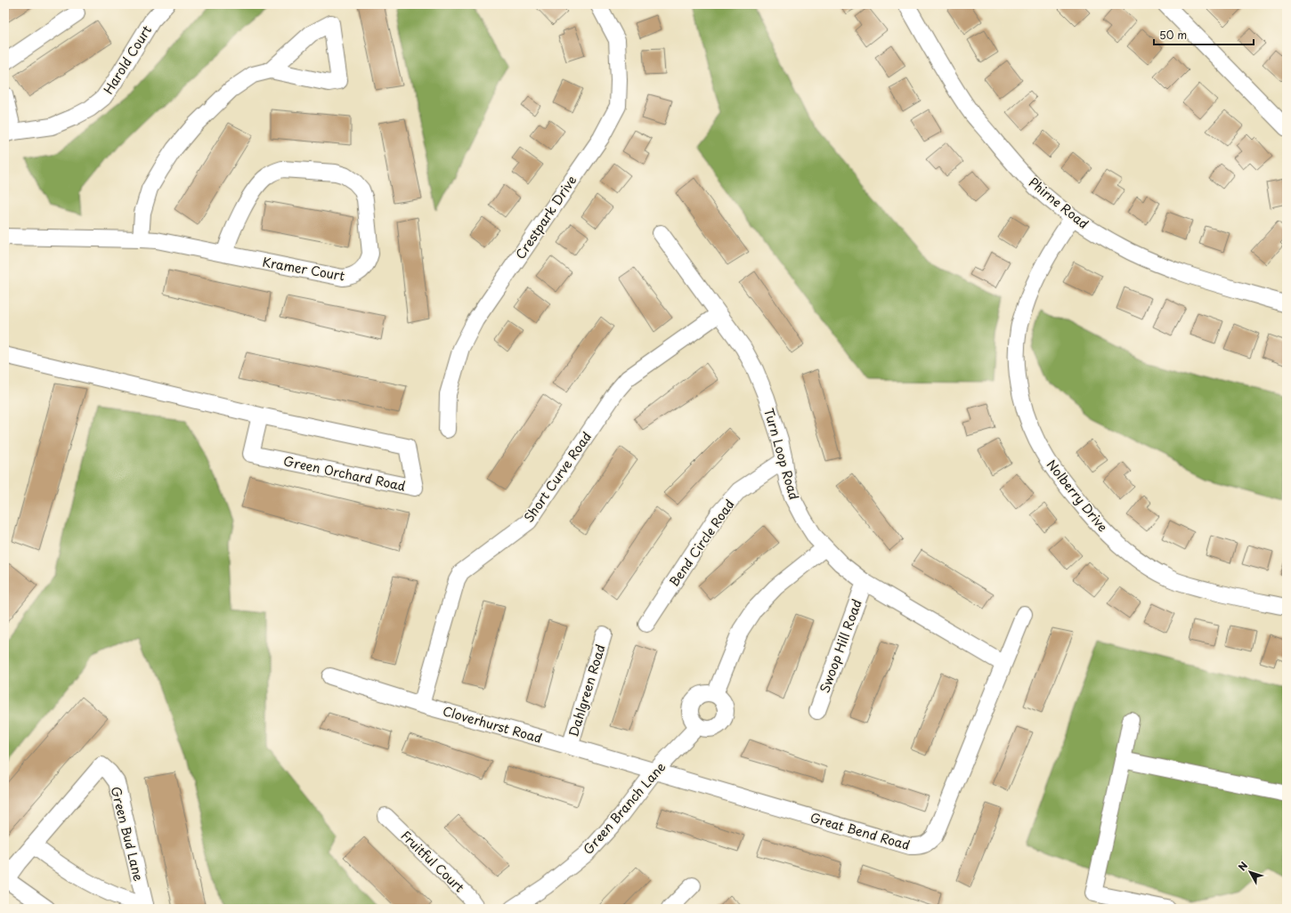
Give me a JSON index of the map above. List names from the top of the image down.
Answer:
{
  "streets": {
    "street": [
      "Harold Court",
      "Phirne Road",
      "Crestpark Drive",
      "Kramer Court",
      "Turn Loop Road",
      "Green Orchard Road",
      "Short Curve Road",
      "Nolberry Drive",
      "Bend Circle Road",
      "Swoop Hill Road",
      "Dahlgreen Road",
      "Cloverhurst Road",
      "Green Branch Lane",
      "Great Bend Road",
      "Green Bud Lane",
      "Fruitful Court"
    ]
  },
  "crossings": [
    ["Phirne Road", "Nolberry Drive"],
    ["Turn Loop Road", "Short Curve Road"],
    ["Turn Loop Road", "Bend Circle Road"],
    ["Turn Loop Road", "Swoop Hill Road"],
    ["Turn Loop Road", "Great Bend Road"],
    ["Short Curve Road", "Cloverhurst Road"],
    ["Dahlgreen Road", "Cloverhurst Road"],
    ["Cloverhurst Road", "Green Branch Lane"],
    ["Cloverhurst Road", "Great Bend Road"],
    ["Green Branch Lane", "Great Bend Road"]
  ],
  "scale_bar": "50 m",
  "north": "top left"
}
